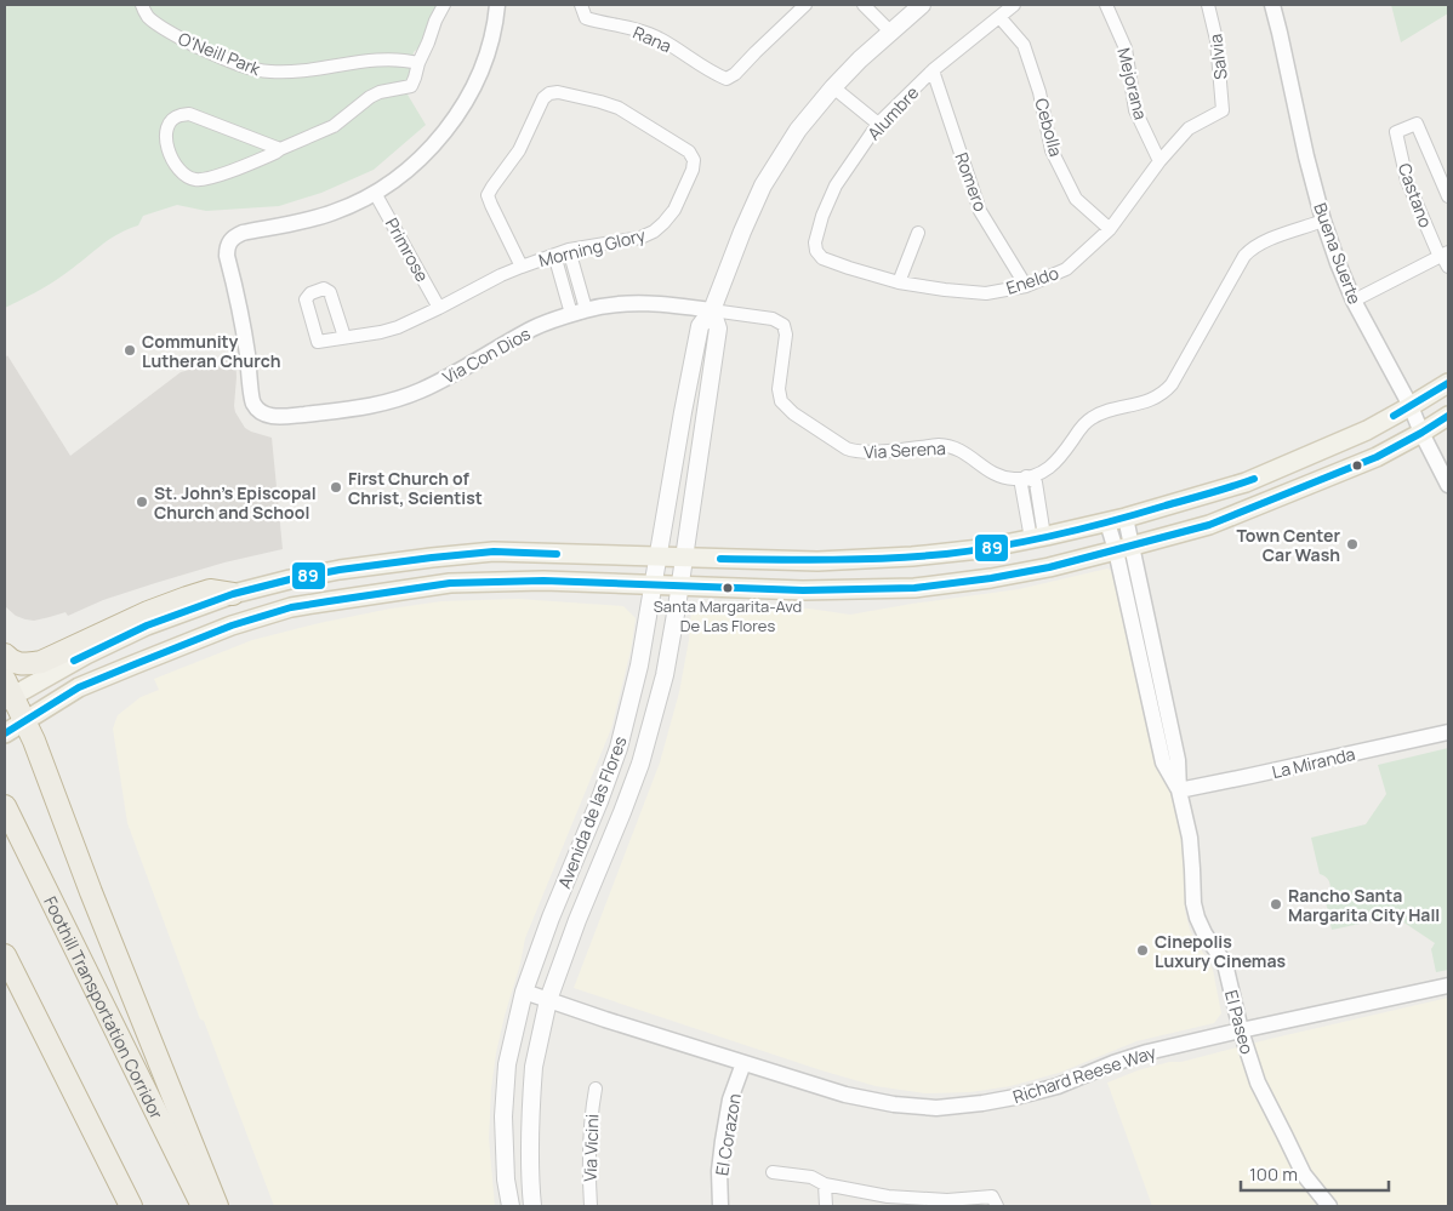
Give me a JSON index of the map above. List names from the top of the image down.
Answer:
{
  "streets": {
    "highway": ["Foothill Transportation Corridor"],
    "main road": ["Avenida de las Flores"],
    "street": [
      "Rana",
      "O'Neill Park",
      "Salvia",
      "Mejorana",
      "Alumbre",
      "Cebolla",
      "Romero",
      "Castano",
      "Morning Glory",
      "Primrose",
      "Buena Suerte",
      "Eneldo",
      "Via Con Dios",
      "Via Serena",
      "La Miranda",
      "El Paseo",
      "Richard Reese Way",
      "El Corazon",
      "Via Vicini"
    ]
  },
  "crossings": [
    ["Salvia", "Eneldo"],
    ["Mejorana", "Eneldo"],
    ["Alumbre", "Cebolla"],
    ["Alumbre", "Romero"],
    ["Alumbre", "Eneldo"],
    ["Cebolla", "Eneldo"],
    ["Romero", "Eneldo"],
    ["Morning Glory", "Primrose"],
    ["Primrose", "Via Con Dios"],
    ["Via Con Dios", "Via Serena"],
    ["Via Con Dios", "Avenida de las Flores"],
    ["Via Serena", "Avenida de las Flores"],
    ["La Miranda", "El Paseo"],
    ["Avenida de las Flores", "Richard Reese Way"],
    ["El Paseo", "Richard Reese Way"],
    ["Richard Reese Way", "El Corazon"]
  ],
  "places": [
    "Community Lutheran Church",
    "First Church of Christ, Scientist",
    "St. John's Episcopal Church and School",
    "Town Center Car Wash",
    "Santa Margarita-Avd De Las Flores",
    "Rancho Santa Margarita City Hall",
    "Cinepolis Luxury Cinemas"
  ],
  "lines": ["transit line 89"],
  "scale_bar": "100 m"
}
